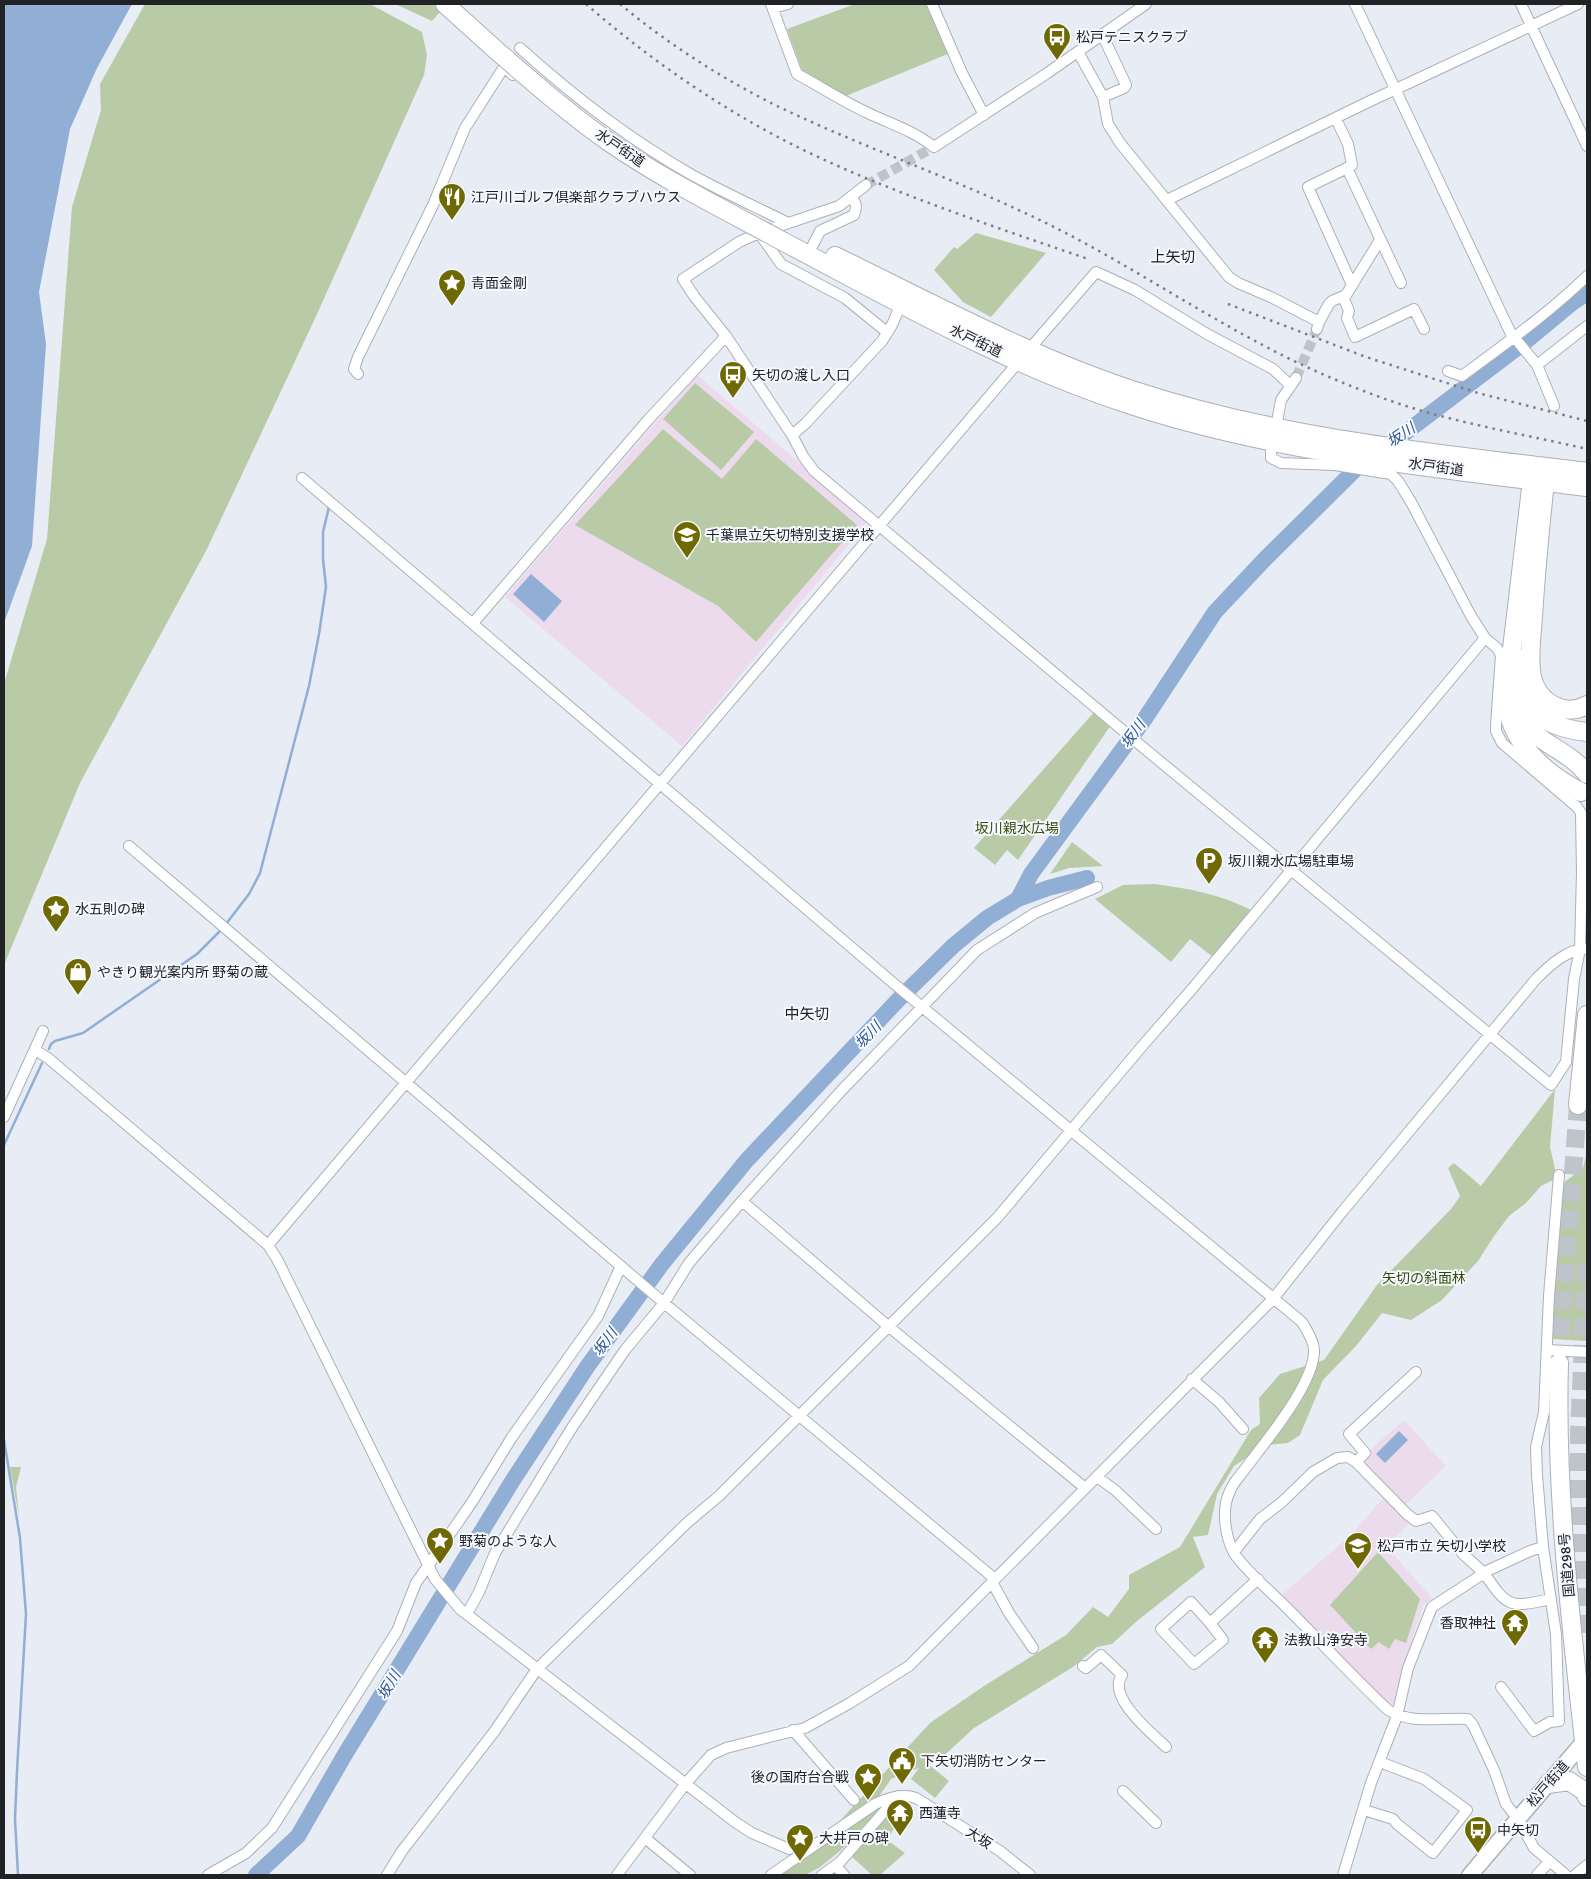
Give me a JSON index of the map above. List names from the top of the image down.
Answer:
{
  "streets": {
    "highway": ["水戸街道", "国道298号"],
    "main road": ["松戸街道"],
    "street": ["大坂"]
  },
  "crossings": [
    ["国道298号", "松戸街道"]
  ],
  "districts": ["上矢切", "中矢切"],
  "water": ["坂川"],
  "parks": ["坂川親水広場", "矢切の斜面林"],
  "places": {
    "bus stop": ["松戸テニスクラブ", "矢切の渡し入口", "中矢切"],
    "restaurant": ["江戸川ゴルフ倶楽部クラブハウス"],
    "place": [
      "青面金剛",
      "水五則の碑",
      "野菊のような人",
      "後の国府台合戦",
      "大井戸の碑"
    ],
    "school or university": ["千葉県立矢切特別支援学校", "松戸市立 矢切小学校"],
    "parking": ["坂川親水広場駐車場"],
    "shop": ["やきり観光案内所 野菊の蔵"],
    "temple": ["香取神社", "法教山浄安寺", "西蓮寺"],
    "public building": ["下矢切消防センター"]
  }
}
